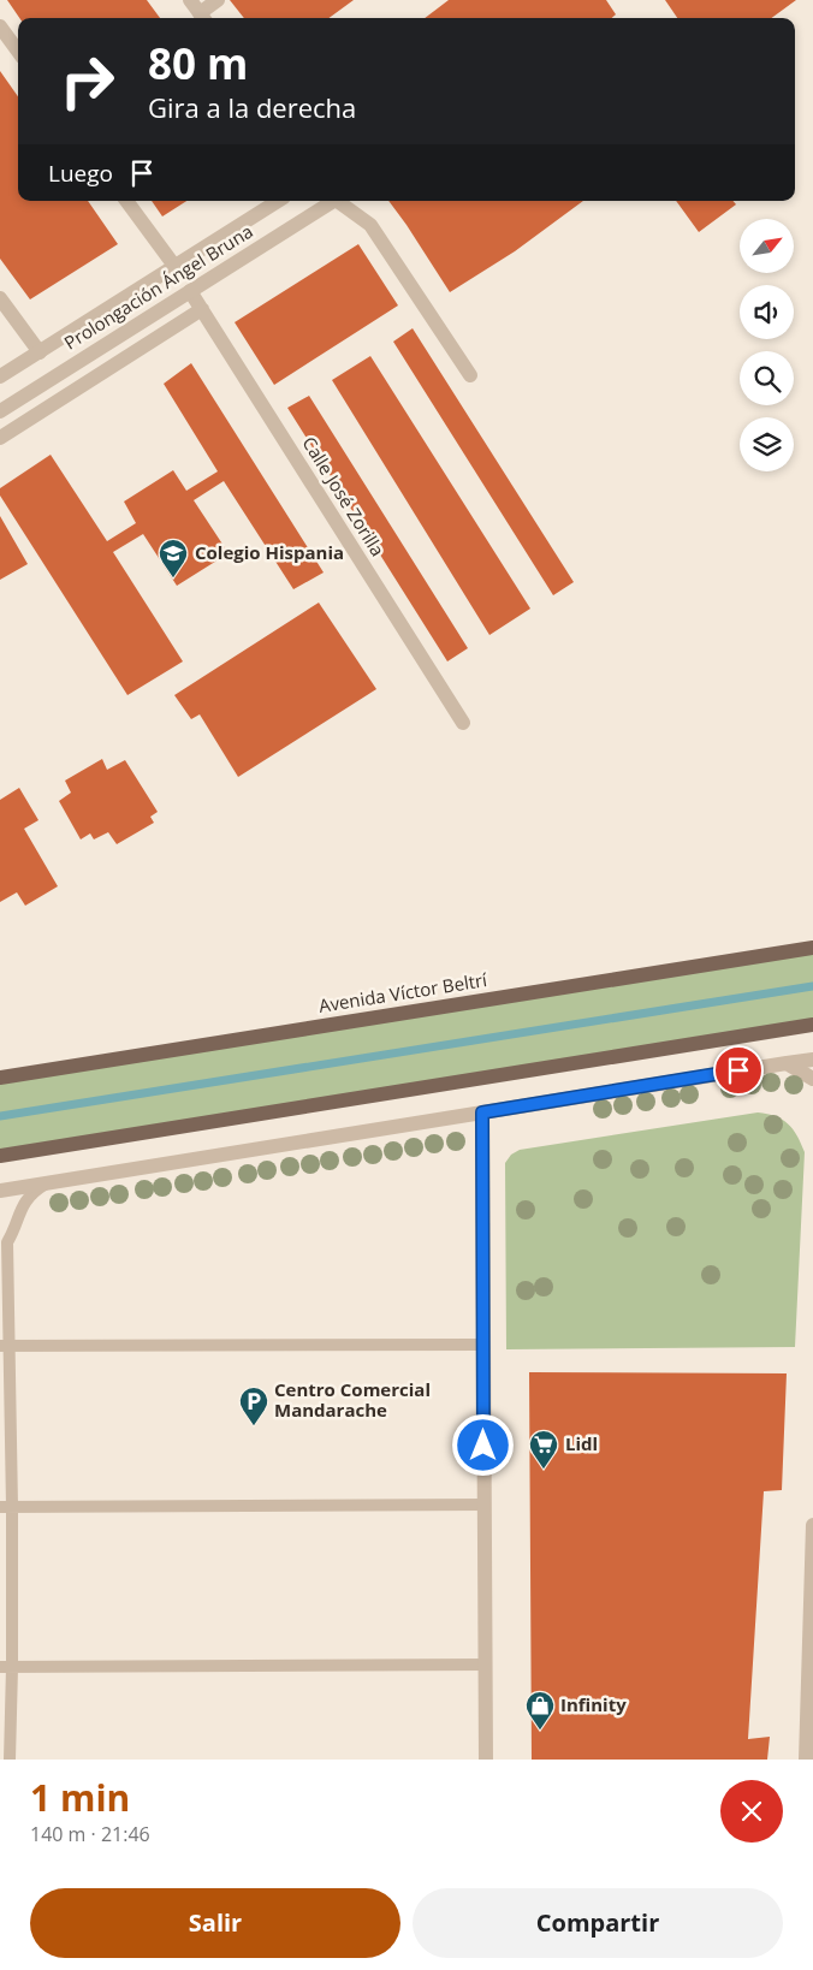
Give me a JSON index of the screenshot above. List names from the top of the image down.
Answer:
{
  "streets": {
    "main road": ["Avenida Víctor Beltrí"],
    "street": ["Prolongación Ángel Bruna", "Calle José Zorilla"]
  },
  "crossings": [
    ["Prolongación Ángel Bruna", "Calle José Zorilla"]
  ],
  "places": {
    "school or university": ["Colegio Hispania"],
    "parking": ["Centro Comercial Mandarache"],
    "supermarket": ["Lidl"],
    "shop": ["Infinity"]
  },
  "north": "top right",
  "page": {
    "turn": ["80 m", "Gira a la derecha"],
    "then": "Luego",
    "heading": ["1 min", "140 m · 21:46"],
    "buttons": ["Salir", "Compartir"]
  }
}
